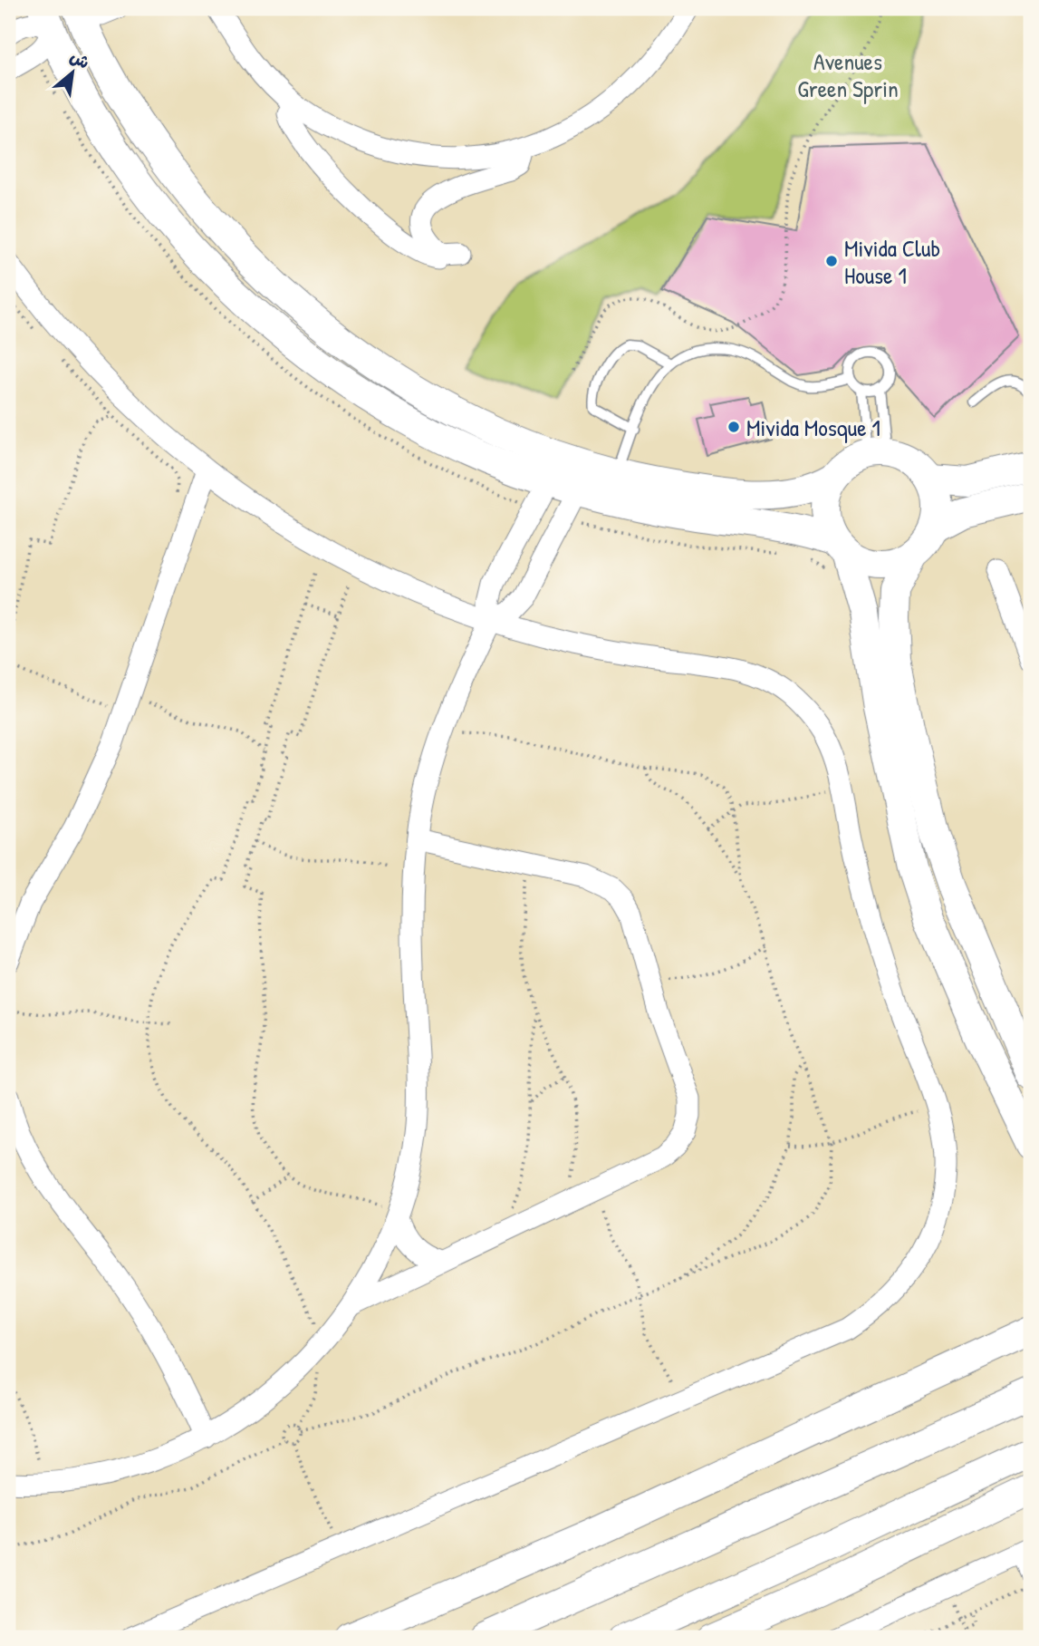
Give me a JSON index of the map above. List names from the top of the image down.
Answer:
{
  "parks": ["Avenues Green Sprin"],
  "places": ["Mivida Club House 1", "Mivida Mosque 1"],
  "north": "top right"
}
